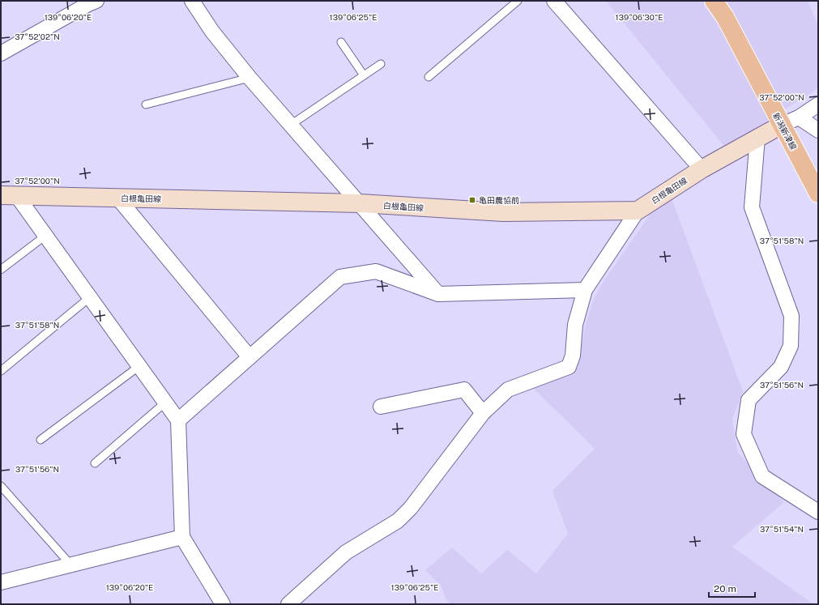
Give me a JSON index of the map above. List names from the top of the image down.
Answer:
{
  "streets": {
    "main road": ["新潟新津線", "白根亀田線"]
  },
  "crossings": [
    ["新潟新津線", "白根亀田線"]
  ],
  "places": {
    "transit": ["亀田農協前"]
  },
  "scale_bar": "20 m",
  "coordinates": [
    "139°06'20\"E",
    "139°06'25\"E",
    "139°06'30\"E",
    "37°52'02\"N",
    "37°52'00\"N",
    "37°51'58\"N",
    "37°51'56\"N",
    "37°51'54\"N"
  ]
}
